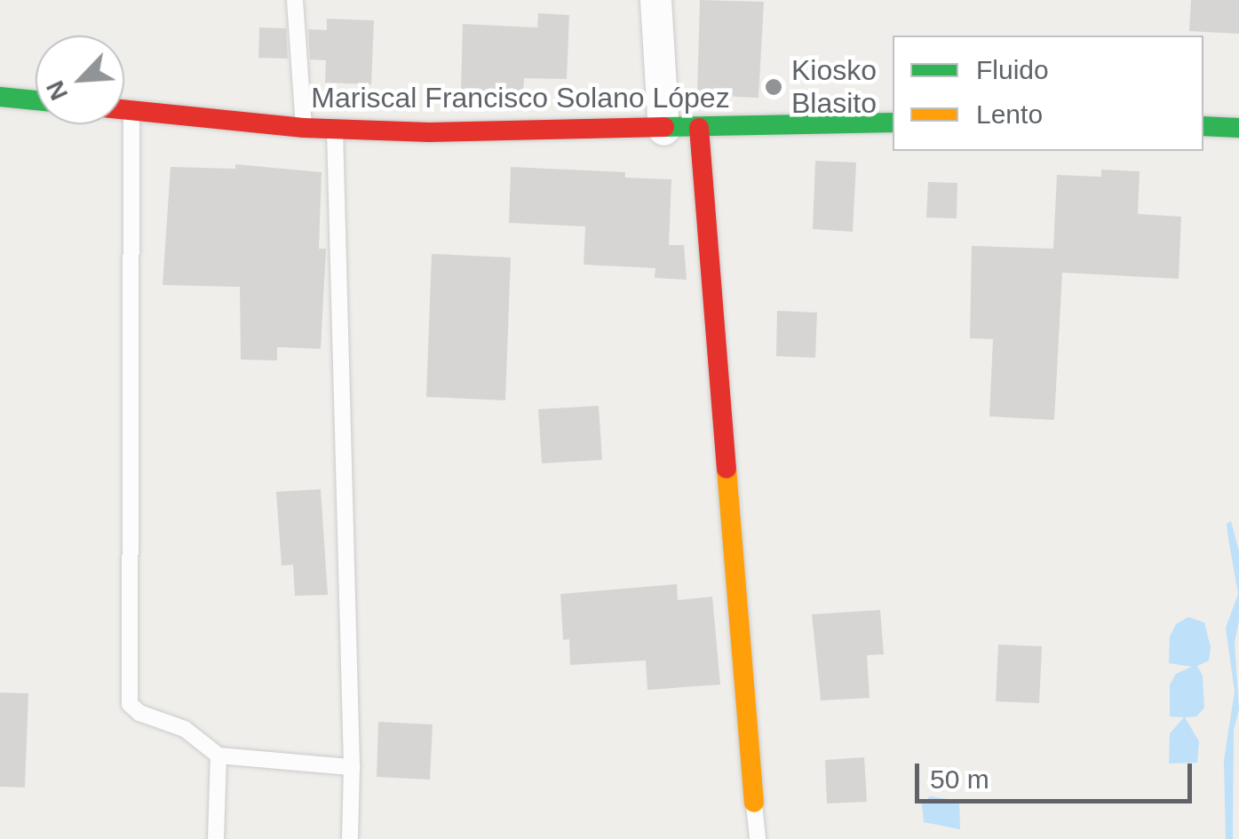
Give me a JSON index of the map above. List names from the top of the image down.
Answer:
{
  "streets": {
    "main road": ["Mariscal Francisco Solano López"]
  },
  "places": ["Kiosko Blasito"],
  "legend": ["Fluido", "Lento"],
  "scale_bar": "50 m",
  "north": "bottom left"
}
